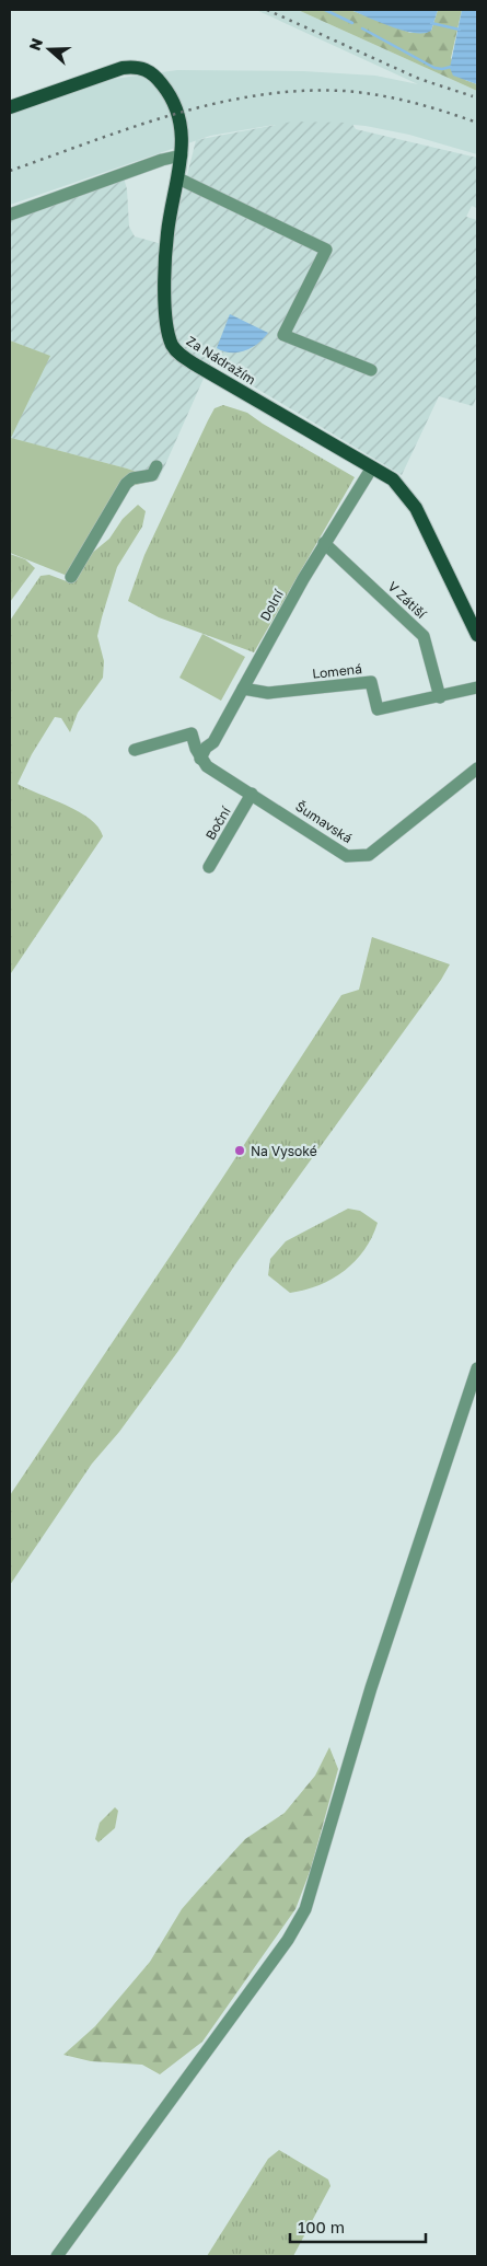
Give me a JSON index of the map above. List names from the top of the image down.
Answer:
{
  "streets": {
    "main road": ["Za Nádražím"],
    "street": [
      "V Zátiší",
      "Dolní",
      "Lomená",
      "Šumavská",
      "Boční"
    ]
  },
  "crossings": [
    ["Za Nádražím", "Dolní"],
    ["V Zátiší", "Dolní"],
    ["V Zátiší", "Lomená"],
    ["Dolní", "Lomená"],
    ["Dolní", "Šumavská"],
    ["Šumavská", "Boční"]
  ],
  "places": ["Na Vysoké"],
  "scale_bar": "100 m",
  "north": "left"
}
